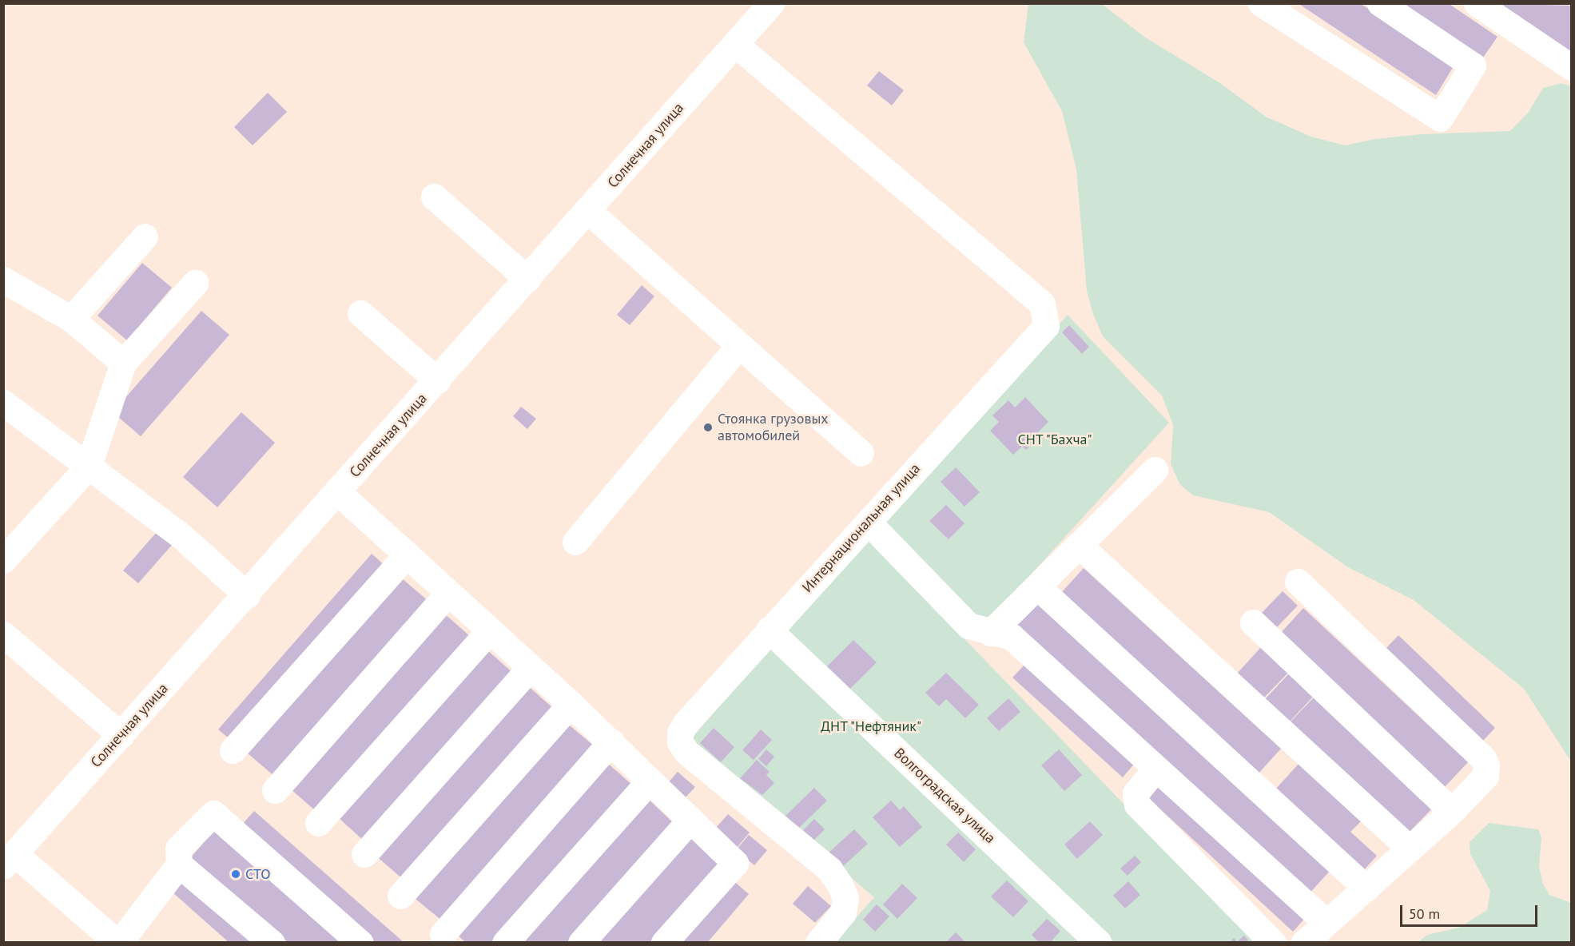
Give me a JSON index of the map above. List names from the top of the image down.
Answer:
{
  "streets": {
    "street": ["Солнечная улица", "Интернациональная улица", "Волгоградская улица"]
  },
  "crossings": [
    ["Солнечная улица", "Интернациональная улица"],
    ["Интернациональная улица", "Волгоградская улица"]
  ],
  "parks": ["СНТ \"Бахча\"", "ДНТ \"Нефтяник\""],
  "places": ["Стоянка грузовых автомобилей", "СТО"],
  "scale_bar": "50 m"
}
